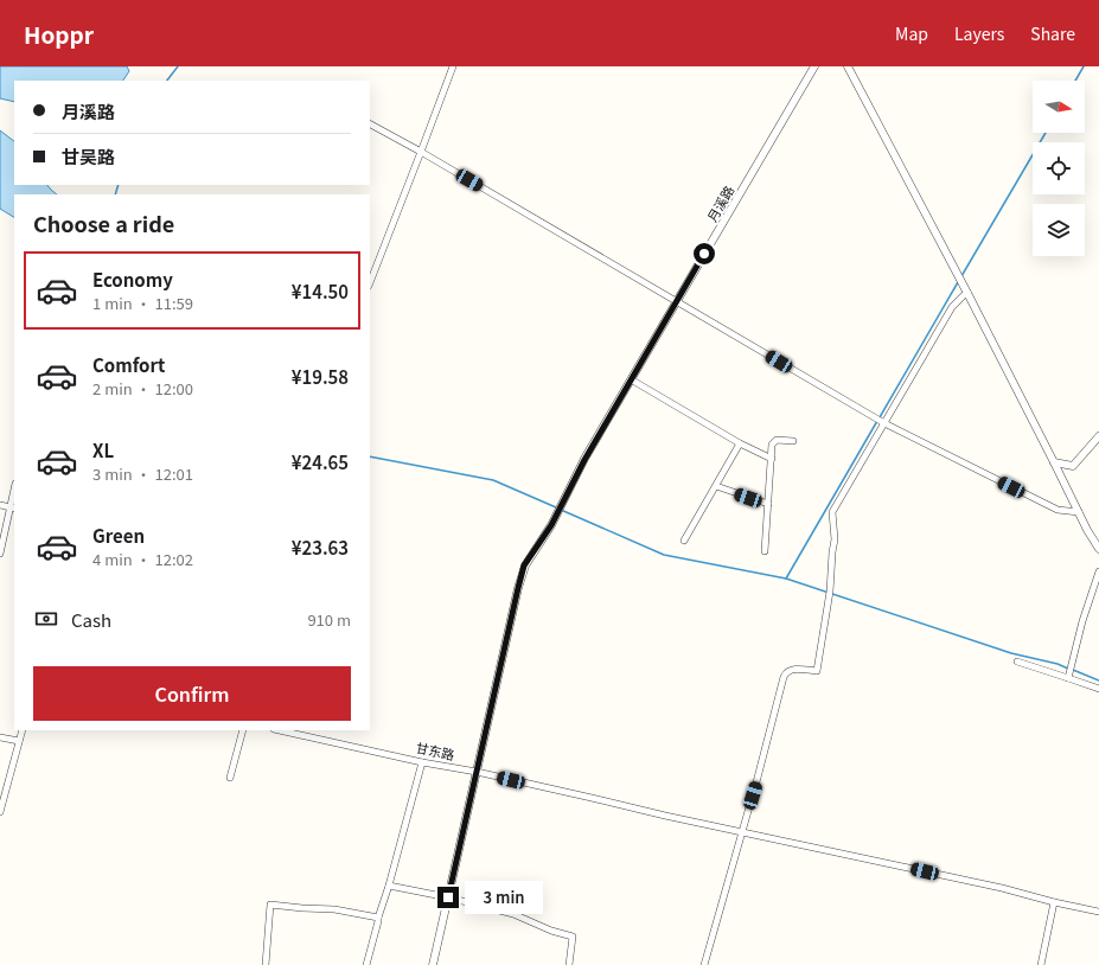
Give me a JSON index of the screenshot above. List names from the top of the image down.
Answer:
{
  "streets": {
    "street": ["月溪路", "甘东路"]
  },
  "crossings": [
    ["月溪路", "甘东路"]
  ],
  "north": "right",
  "page": {
    "header": "Hoppr",
    "nav": ["Map", "Layers", "Share"],
    "banner": ["月溪路", "甘吴路"],
    "heading": "Choose a ride",
    "list": [
      {
        "name": "Economy",
        "note": "1 min · 11:59",
        "value": "¥14.50"
      },
      {
        "name": "Comfort",
        "note": "2 min · 12:00",
        "value": "¥19.58"
      },
      {
        "name": "XL",
        "note": "3 min · 12:01",
        "value": "¥24.65"
      },
      {
        "name": "Green",
        "note": "4 min · 12:02",
        "value": "¥23.63"
      }
    ],
    "pay": ["Cash", "910 m"],
    "buttons": "Confirm",
    "bubble": "3 min"
  }
}
